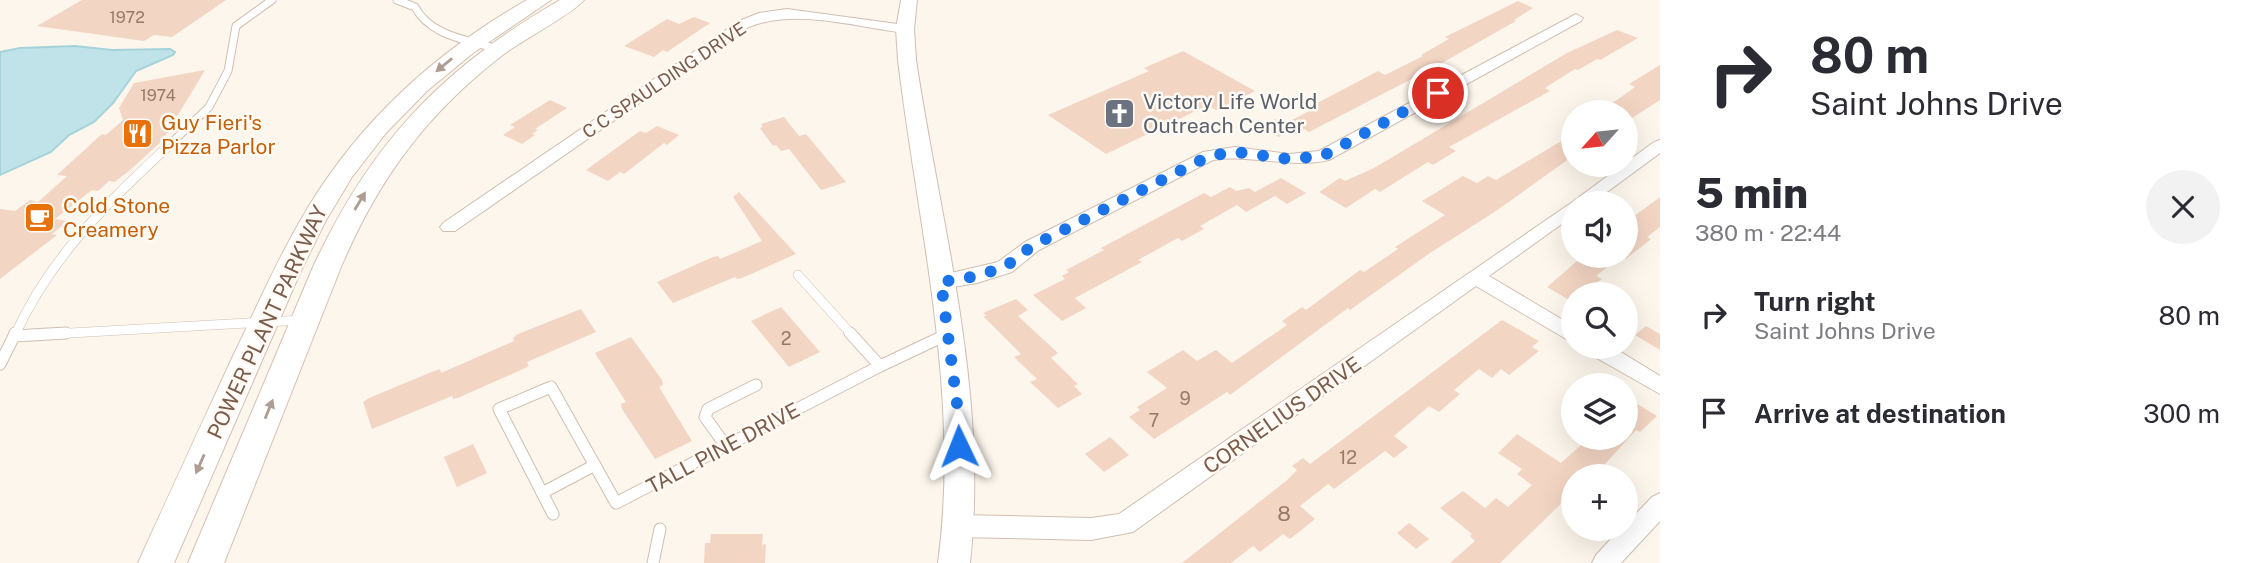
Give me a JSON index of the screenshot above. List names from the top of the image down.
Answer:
{
  "streets": {
    "main road": ["POWER PLANT PARKWAY"],
    "street": ["C C SPAULDING DRIVE", "CORNELIUS DRIVE"],
    "lane": ["TALL PINE DRIVE"]
  },
  "places": {
    "church": ["Victory Life World Outreach Center"],
    "restaurant": ["Guy Fieri's Pizza Parlor"],
    "cafe": ["Cold Stone Creamery"]
  },
  "house_numbers": [
    "1972",
    "1974",
    "2",
    "9",
    "7",
    "12",
    "8"
  ],
  "north": "bottom left",
  "page": {
    "turn": ["80 m", "Saint Johns Drive"],
    "map_buttons": "+",
    "heading": ["5 min", "380 m · 22:44"],
    "list": [
      {
        "name": "Turn right",
        "note": "Saint Johns Drive",
        "value": "80 m"
      },
      {
        "name": "Arrive at destination",
        "value": "300 m"
      }
    ]
  }
}
